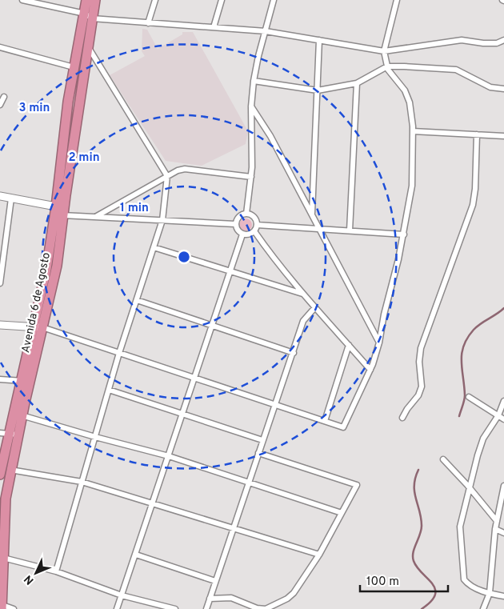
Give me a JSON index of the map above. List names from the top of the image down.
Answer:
{
  "streets": {
    "highway": ["Avenida 6 de Agosto"]
  },
  "scale_bar": "100 m",
  "north": "bottom left",
  "rings": ["3 min", "2 min", "1 min"]
}
